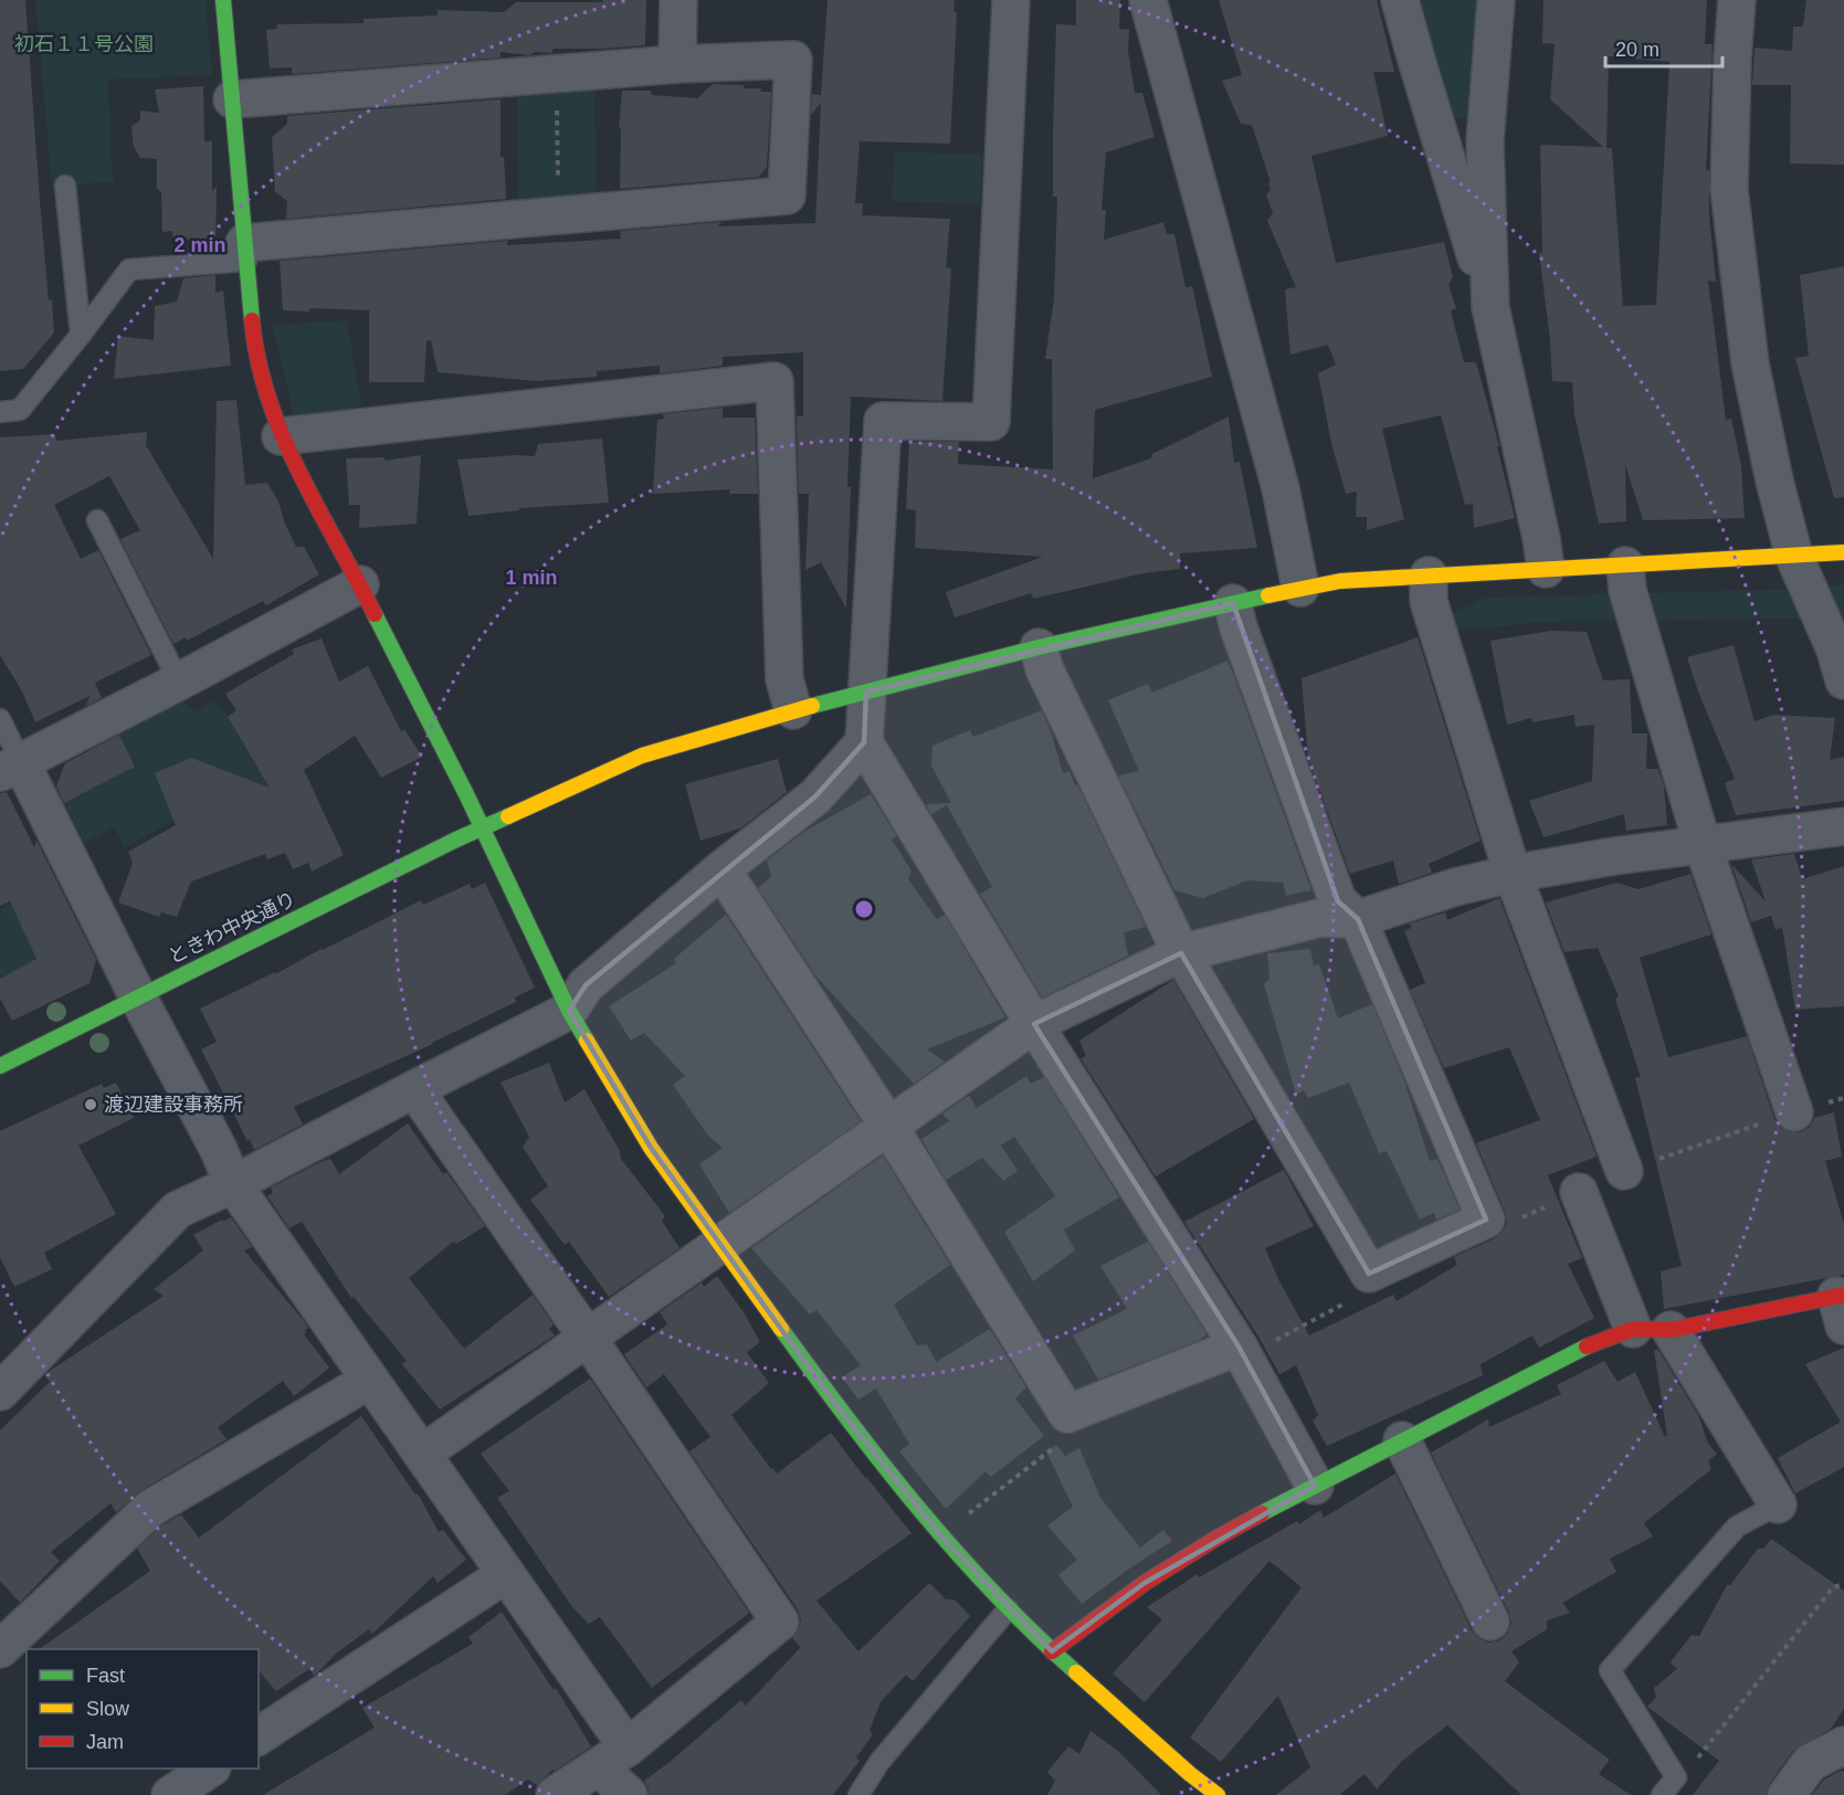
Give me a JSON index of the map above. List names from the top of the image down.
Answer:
{
  "streets": {
    "street": ["ときわ中央通り"]
  },
  "parks": ["初石１１号公園"],
  "places": ["渡辺建設事務所"],
  "legend": ["Fast", "Slow", "Jam"],
  "scale_bar": "20 m",
  "rings": ["2 min", "1 min"]
}
